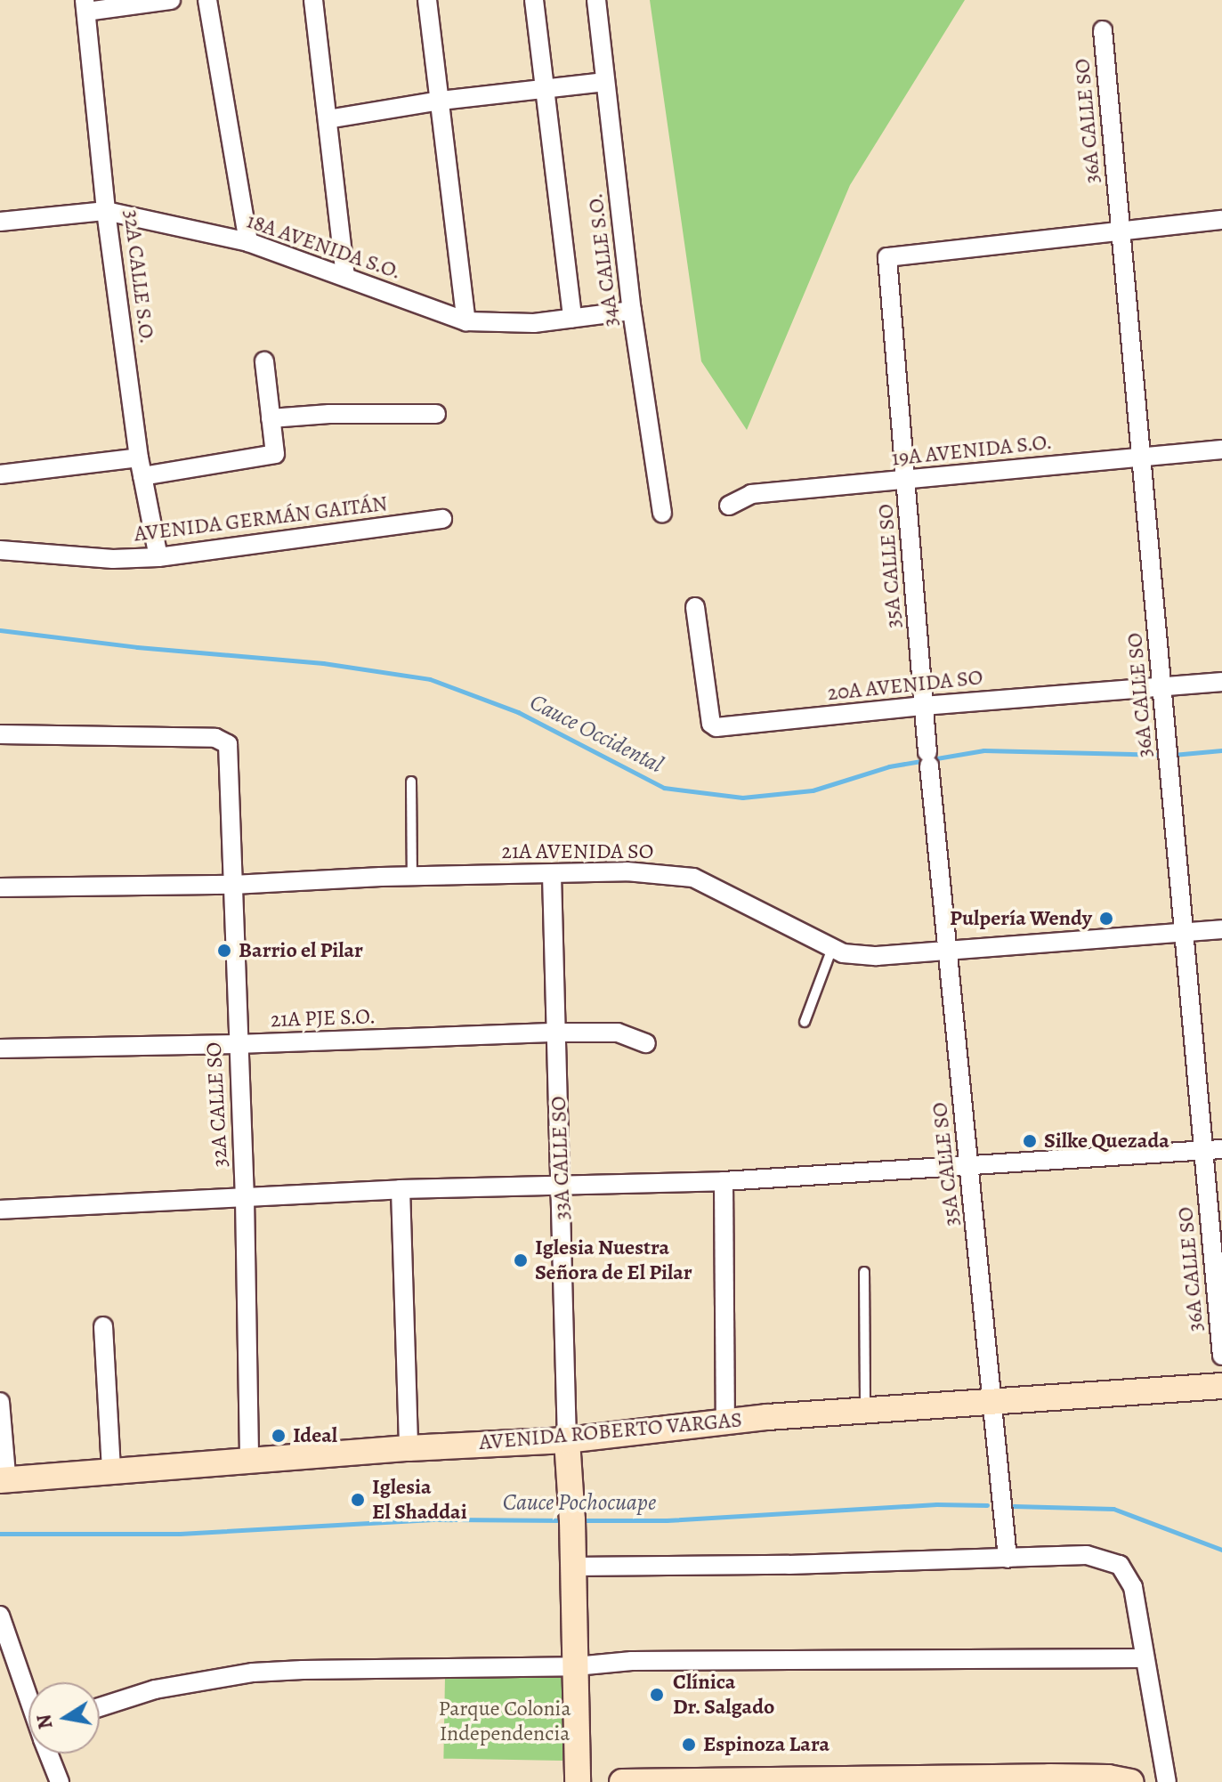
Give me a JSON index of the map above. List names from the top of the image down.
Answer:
{
  "streets": {
    "street": [
      "36A CALLE SO",
      "18A AVENIDA S.O.",
      "34A CALLE S.O.",
      "32A CALLE S.O.",
      "19A AVENIDA S.O.",
      "AVENIDA GERMÁN GAITÁN",
      "35A CALLE SO",
      "20A AVENIDA SO",
      "21A AVENIDA SO",
      "21A PJE S.O.",
      "32A CALLE SO",
      "33A CALLE SO",
      "AVENIDA ROBERTO VARGAS"
    ]
  },
  "crossings": [
    ["36A CALLE SO", "19A AVENIDA S.O."],
    ["36A CALLE SO", "35A CALLE SO"],
    ["36A CALLE SO", "20A AVENIDA SO"],
    ["36A CALLE SO", "21A AVENIDA SO"],
    ["18A AVENIDA S.O.", "34A CALLE S.O."],
    ["18A AVENIDA S.O.", "32A CALLE S.O."],
    ["32A CALLE S.O.", "AVENIDA GERMÁN GAITÁN"],
    ["19A AVENIDA S.O.", "35A CALLE SO"],
    ["35A CALLE SO", "20A AVENIDA SO"],
    ["35A CALLE SO", "21A AVENIDA SO"],
    ["35A CALLE SO", "AVENIDA ROBERTO VARGAS"],
    ["21A AVENIDA SO", "32A CALLE SO"],
    ["21A AVENIDA SO", "33A CALLE SO"],
    ["21A PJE S.O.", "32A CALLE SO"],
    ["21A PJE S.O.", "33A CALLE SO"],
    ["32A CALLE SO", "AVENIDA ROBERTO VARGAS"],
    ["33A CALLE SO", "AVENIDA ROBERTO VARGAS"]
  ],
  "water": ["Cauce Occidental", "Cauce Pochocuape"],
  "parks": ["Parque Colonia Independencia"],
  "places": [
    "Pulpería Wendy",
    "Barrio el Pilar",
    "Silke Quezada",
    "Iglesia Nuestra Señora de El Pilar",
    "Ideal",
    "Iglesia El Shaddai",
    "Clínica Dr. Salgado",
    "Espinoza Lara"
  ],
  "north": "left"
}
